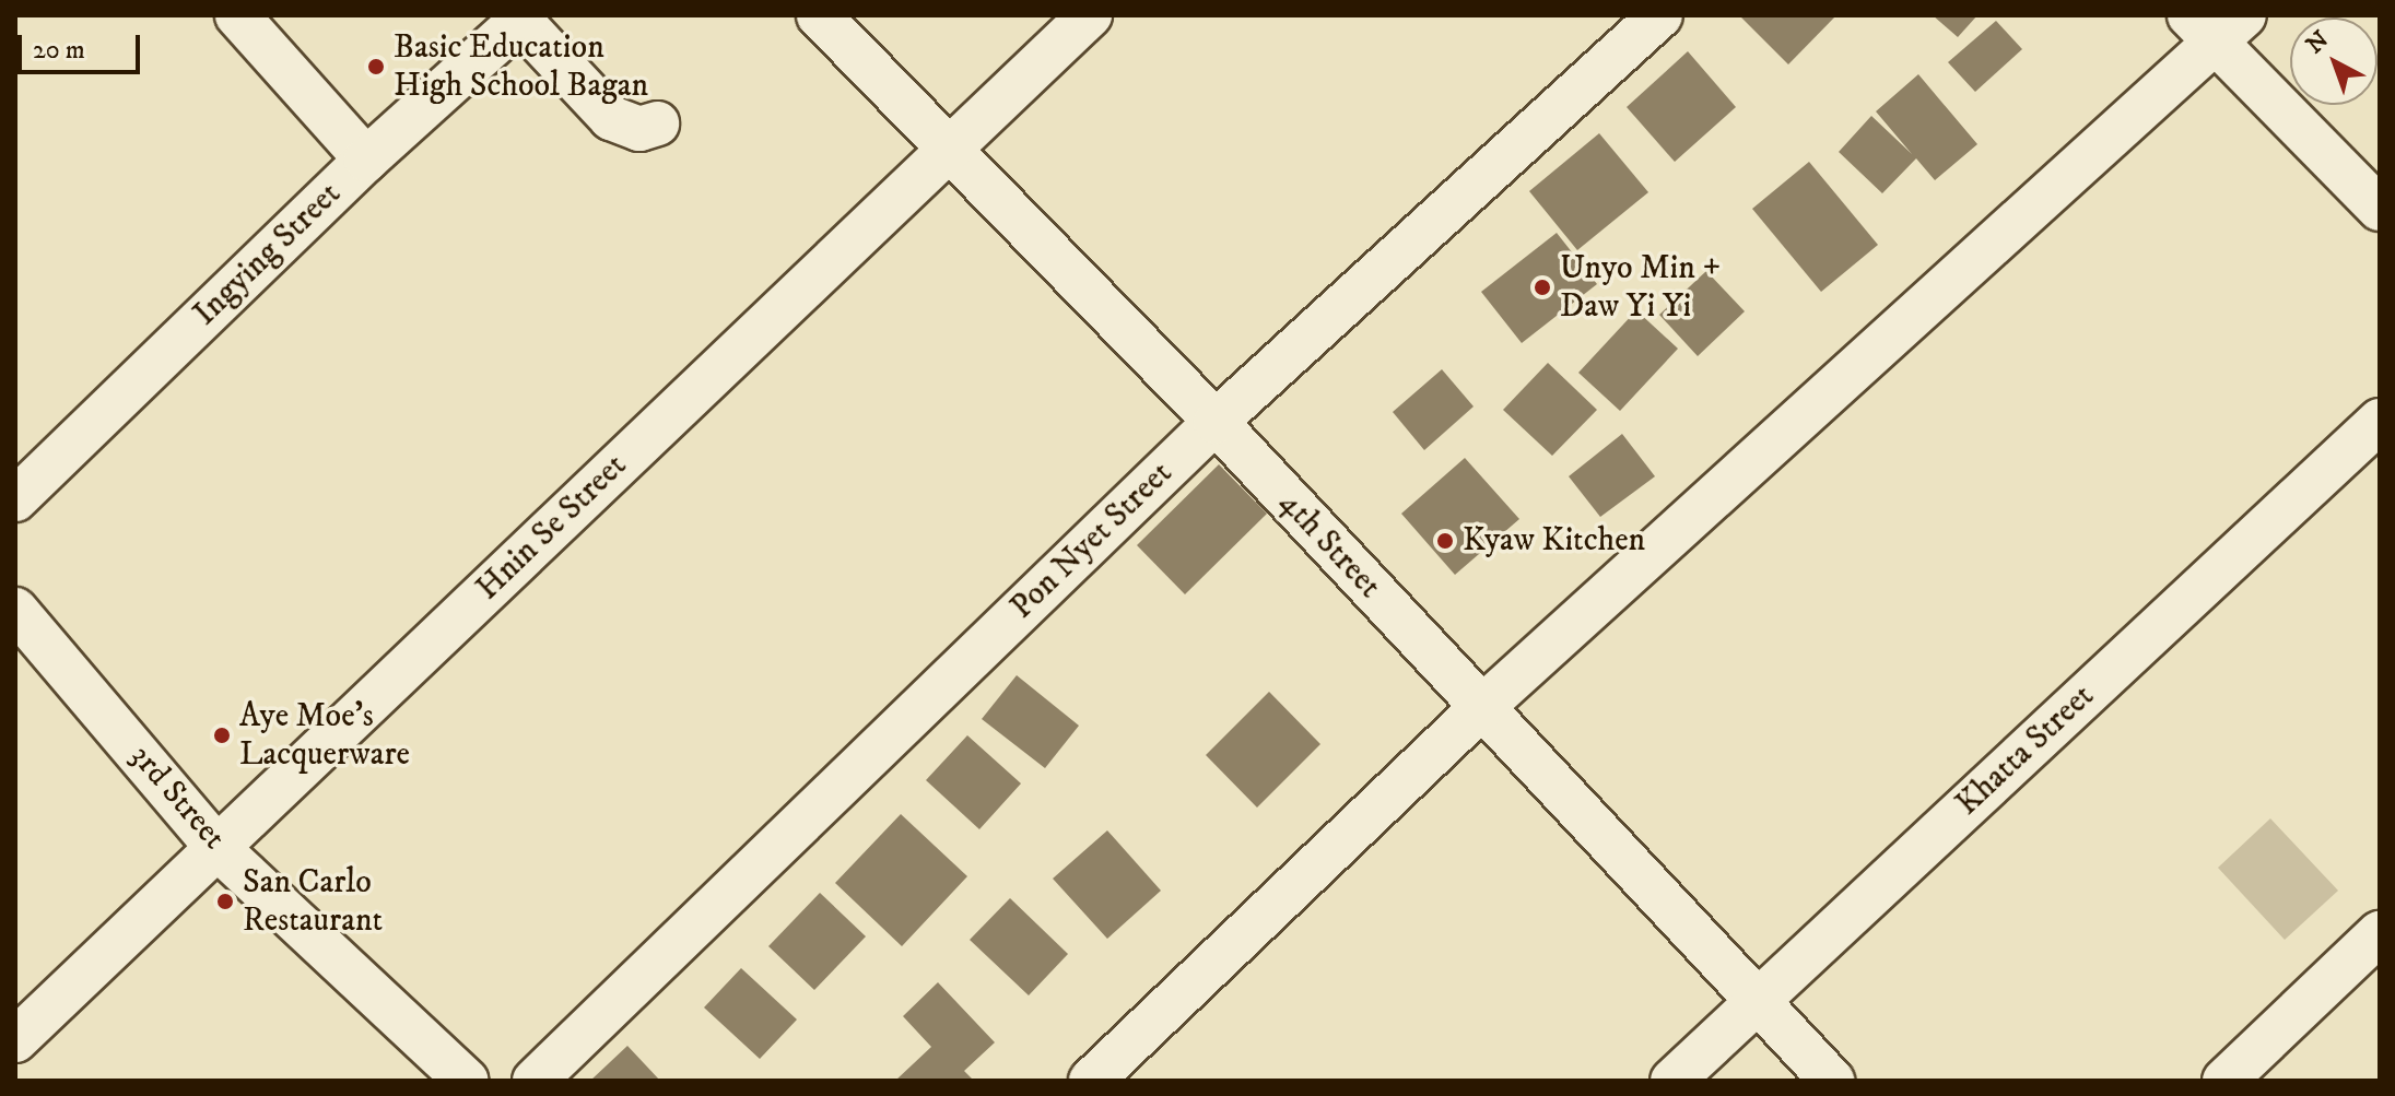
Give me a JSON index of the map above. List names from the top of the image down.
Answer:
{
  "streets": {
    "street": [
      "Ingying Street",
      "Hnin Se Street",
      "Pon Nyet Street",
      "4th Street",
      "Khatta Street",
      "3rd Street"
    ]
  },
  "crossings": [
    ["Hnin Se Street", "4th Street"],
    ["Hnin Se Street", "3rd Street"],
    ["Pon Nyet Street", "4th Street"],
    ["4th Street", "Khatta Street"]
  ],
  "places": [
    "Basic Education High School Bagan",
    "Unyo Min + Daw Yi Yi",
    "Kyaw Kitchen",
    "Aye Moe's Lacquerware",
    "San Carlo Restaurant"
  ],
  "scale_bar": "20 m",
  "north": "top left"
}
